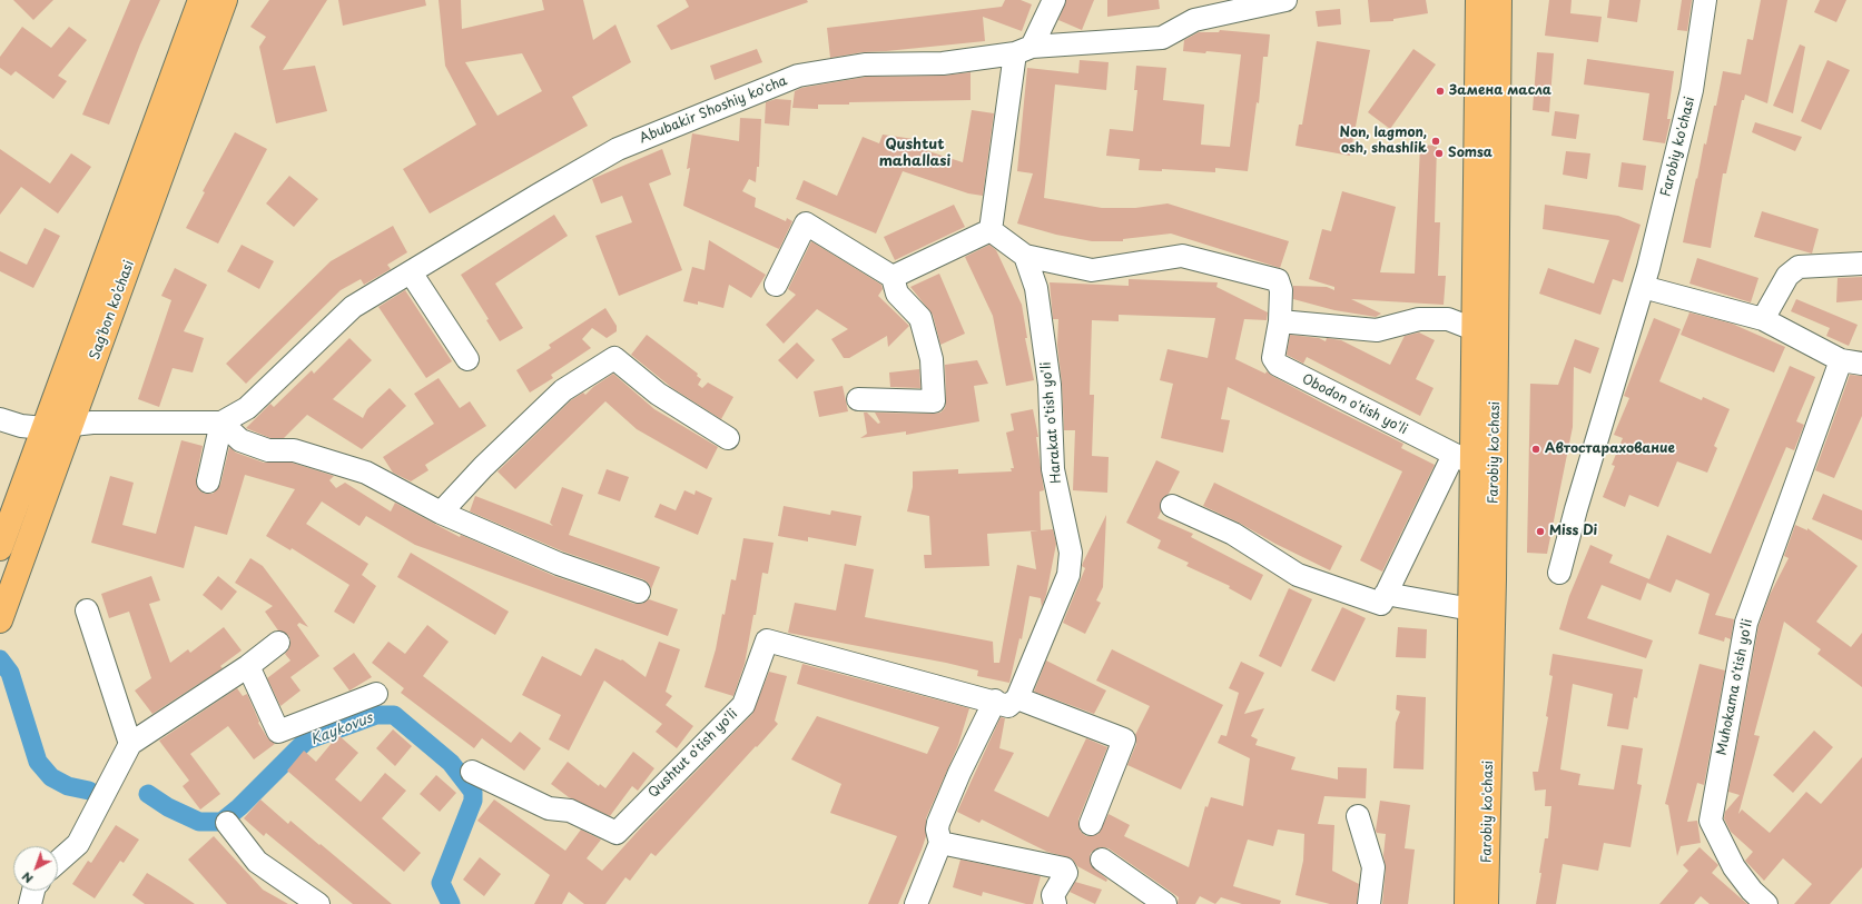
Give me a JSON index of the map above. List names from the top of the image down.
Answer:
{
  "streets": {
    "main road": ["Farobiy ko'chasi", "Sag’bon ko’chasi"],
    "street": [
      "Abubakir Shoshiy ko'cha",
      "Obodon o'tish yo'li",
      "Harakat o'tish yo'li",
      "Muhokama o'tish yo'li",
      "Qushtut o'tish yo'li"
    ]
  },
  "crossings": [
    ["Farobiy ko'chasi", "Obodon o'tish yo'li"],
    ["Obodon o'tish yo'li", "Harakat o'tish yo'li"]
  ],
  "districts": ["Qushtut mahallasi"],
  "water": ["Kaykovus"],
  "places": [
    "Замена масла",
    "Non, lagmon, osh, shashlik",
    "Somsa",
    "Автостарахование",
    "Miss Di"
  ],
  "north": "bottom left"
}
